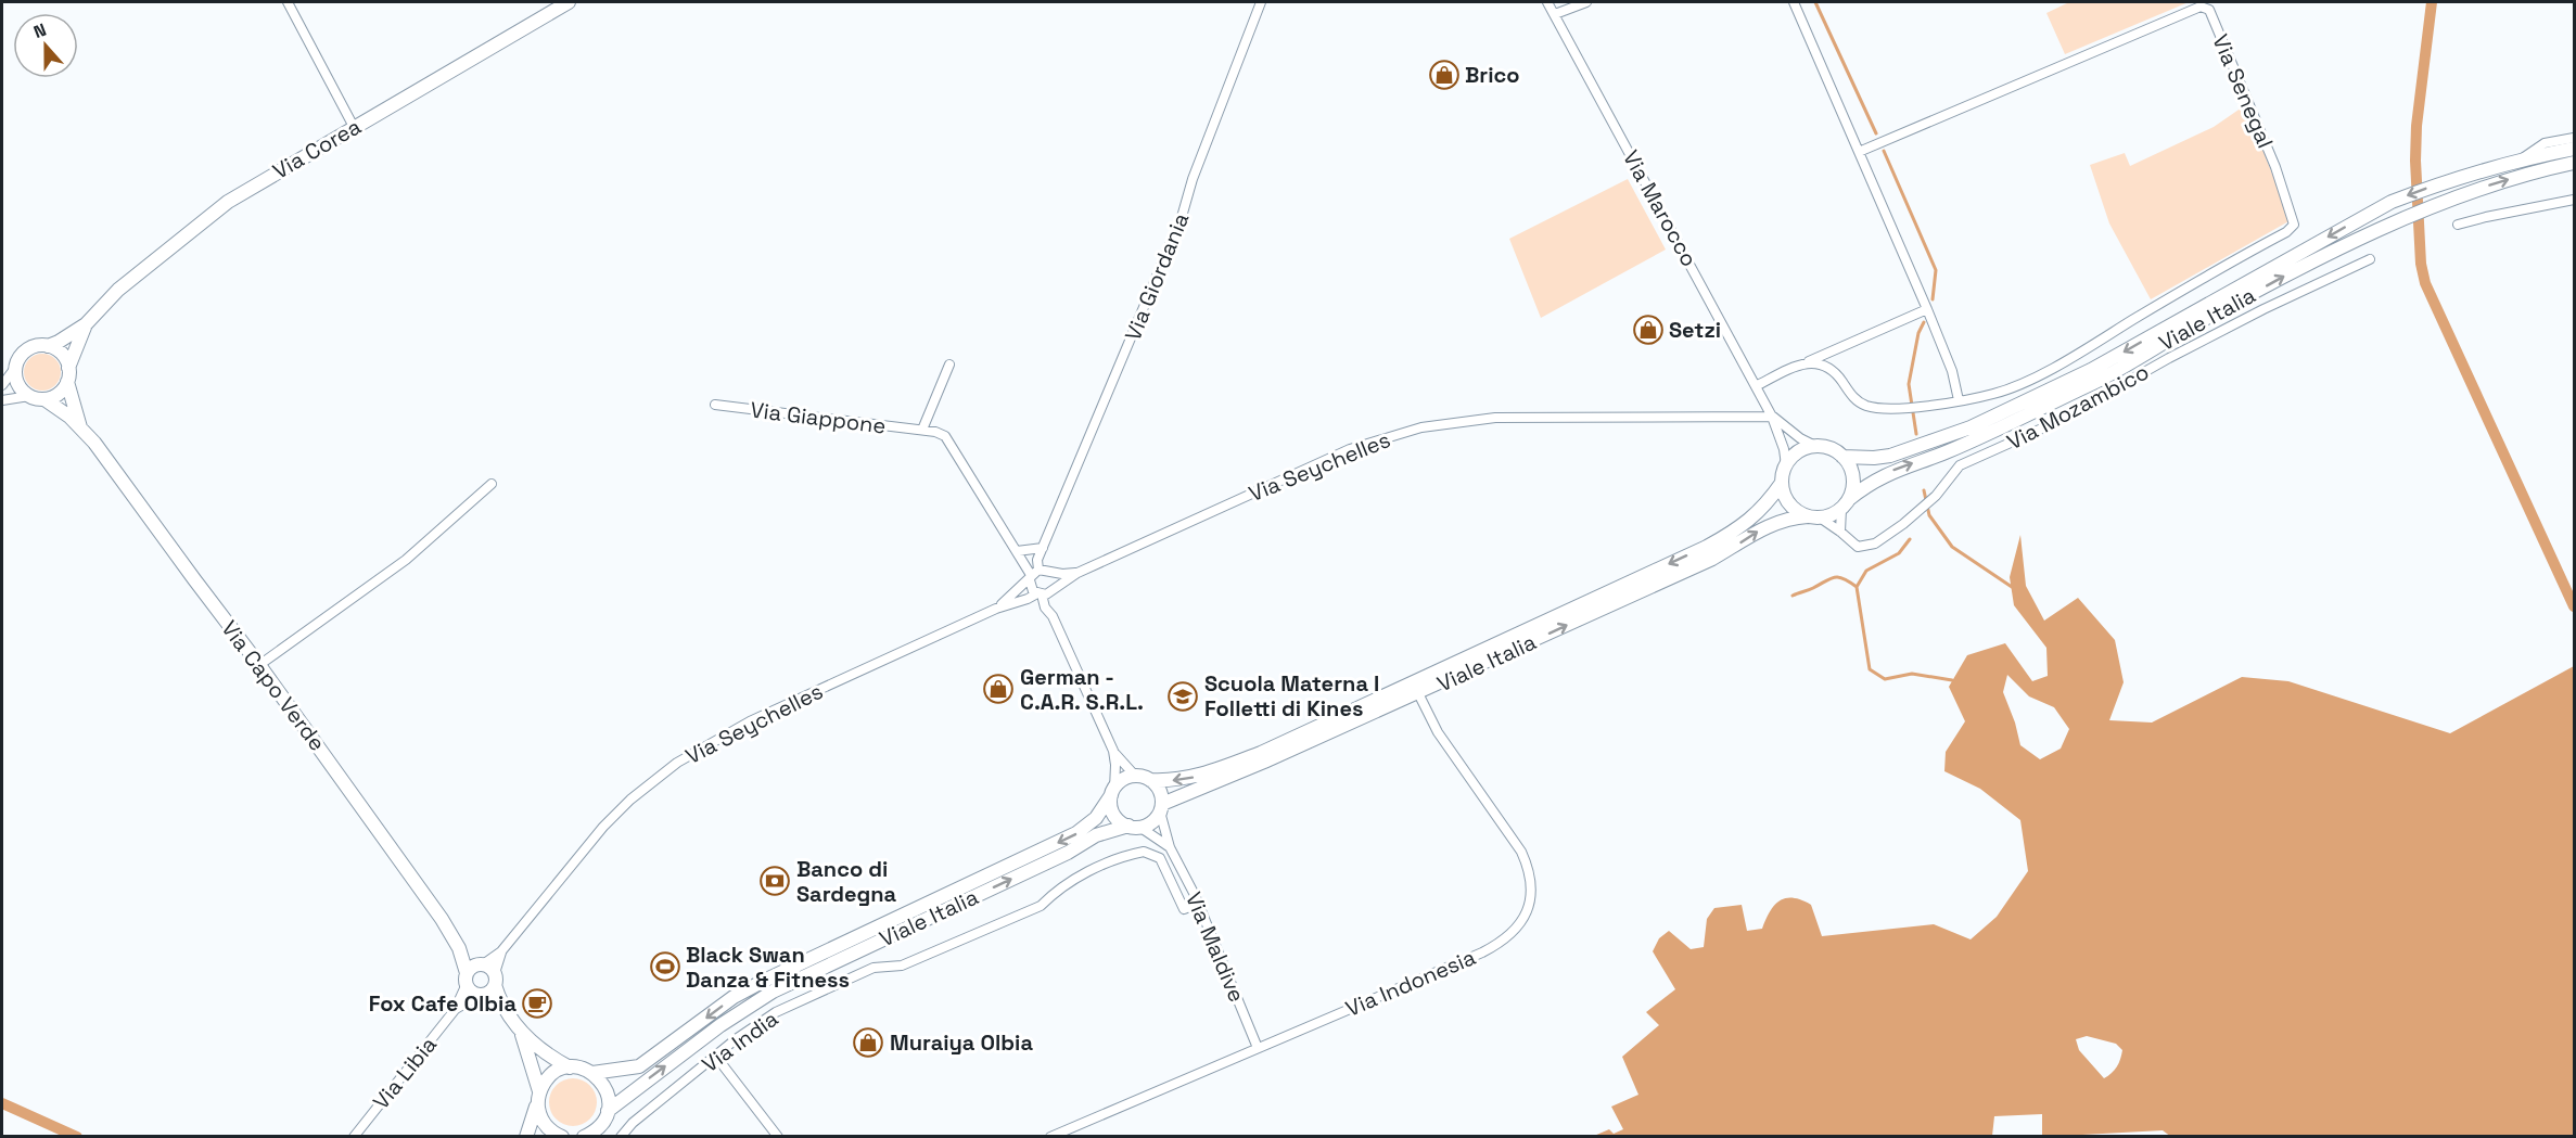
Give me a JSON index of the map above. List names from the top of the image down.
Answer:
{
  "streets": {
    "main road": ["Via Corea", "Viale Italia", "Via Capo Verde"],
    "street": [
      "Via Senegal",
      "Via Marocco",
      "Via Giordania",
      "Via Mozambico",
      "Via Giappone",
      "Via Seychelles",
      "Via Maldive",
      "Via Indonesia",
      "Via India",
      "Via Libia"
    ]
  },
  "crossings": [
    ["Via Marocco", "Viale Italia"],
    ["Via Marocco", "Via Mozambico"],
    ["Via Marocco", "Via Seychelles"],
    ["Via Giordania", "Via Giappone"],
    ["Via Giordania", "Via Seychelles"],
    ["Viale Italia", "Via Mozambico"],
    ["Viale Italia", "Via Maldive"],
    ["Viale Italia", "Via Indonesia"],
    ["Via Giappone", "Via Seychelles"],
    ["Via Seychelles", "Via Capo Verde"],
    ["Via Seychelles", "Via Libia"],
    ["Via Capo Verde", "Via Libia"],
    ["Via Maldive", "Via Indonesia"],
    ["Via Maldive", "Via India"]
  ],
  "places": {
    "shop": [
      "Brico",
      "Setzi",
      "German - C.A.R. S.R.L.",
      "Muraiya Olbia"
    ],
    "school or university": ["Scuola Materna I Folletti di Kines"],
    "bank": ["Banco di Sardegna"],
    "sports": ["Black Swan Danza & Fitness"],
    "cafe": ["Fox Cafe Olbia"]
  },
  "north": "top"
}
